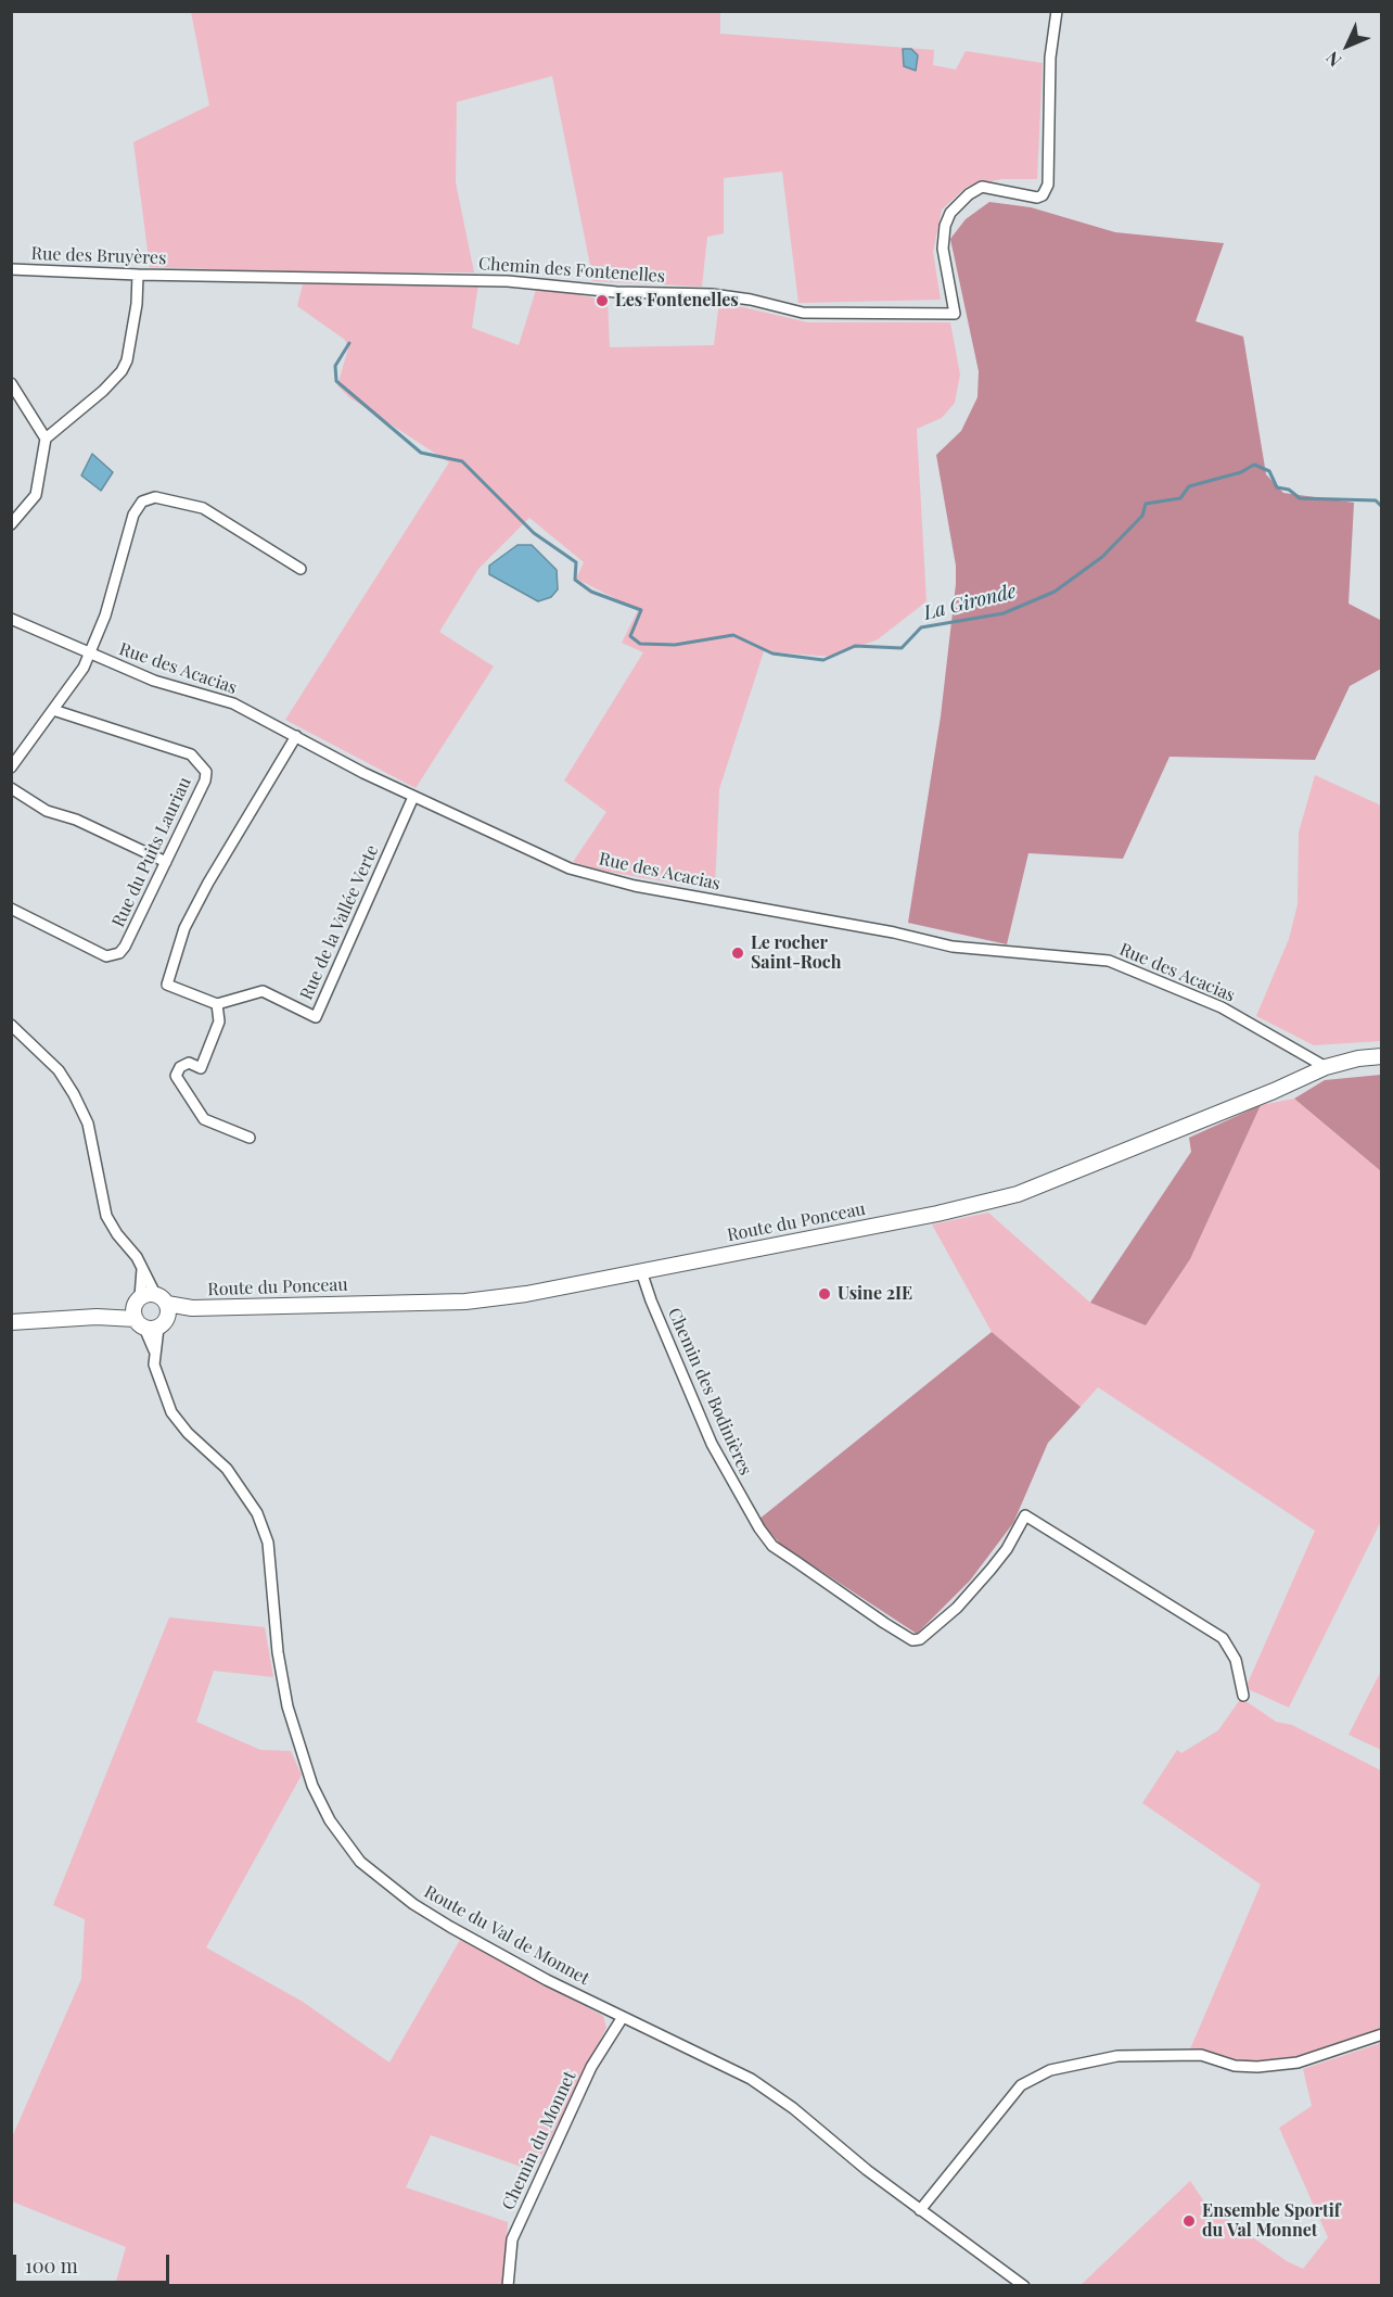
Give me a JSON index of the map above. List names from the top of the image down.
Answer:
{
  "streets": {
    "street": [
      "Rue des Bruyères",
      "Chemin des Fontenelles",
      "Rue des Acacias",
      "Rue du Puits Lauriau",
      "Rue de la Vallée Verte",
      "Route du Ponceau",
      "Chemin des Bodinières",
      "Route du Val de Monnet",
      "Chemin du Monnet"
    ]
  },
  "crossings": [
    ["Rue des Bruyères", "Chemin des Fontenelles"],
    ["Rue des Acacias", "Rue de la Vallée Verte"],
    ["Rue des Acacias", "Route du Ponceau"],
    ["Route du Ponceau", "Chemin des Bodinières"],
    ["Route du Ponceau", "Route du Val de Monnet"],
    ["Route du Val de Monnet", "Chemin du Monnet"]
  ],
  "water": ["La Gironde"],
  "places": [
    "Les Fontenelles",
    "Le rocher Saint-Roch",
    "Usine 2IE",
    "Ensemble Sportif du Val Monnet"
  ],
  "scale_bar": "100 m",
  "north": "bottom left"
}
